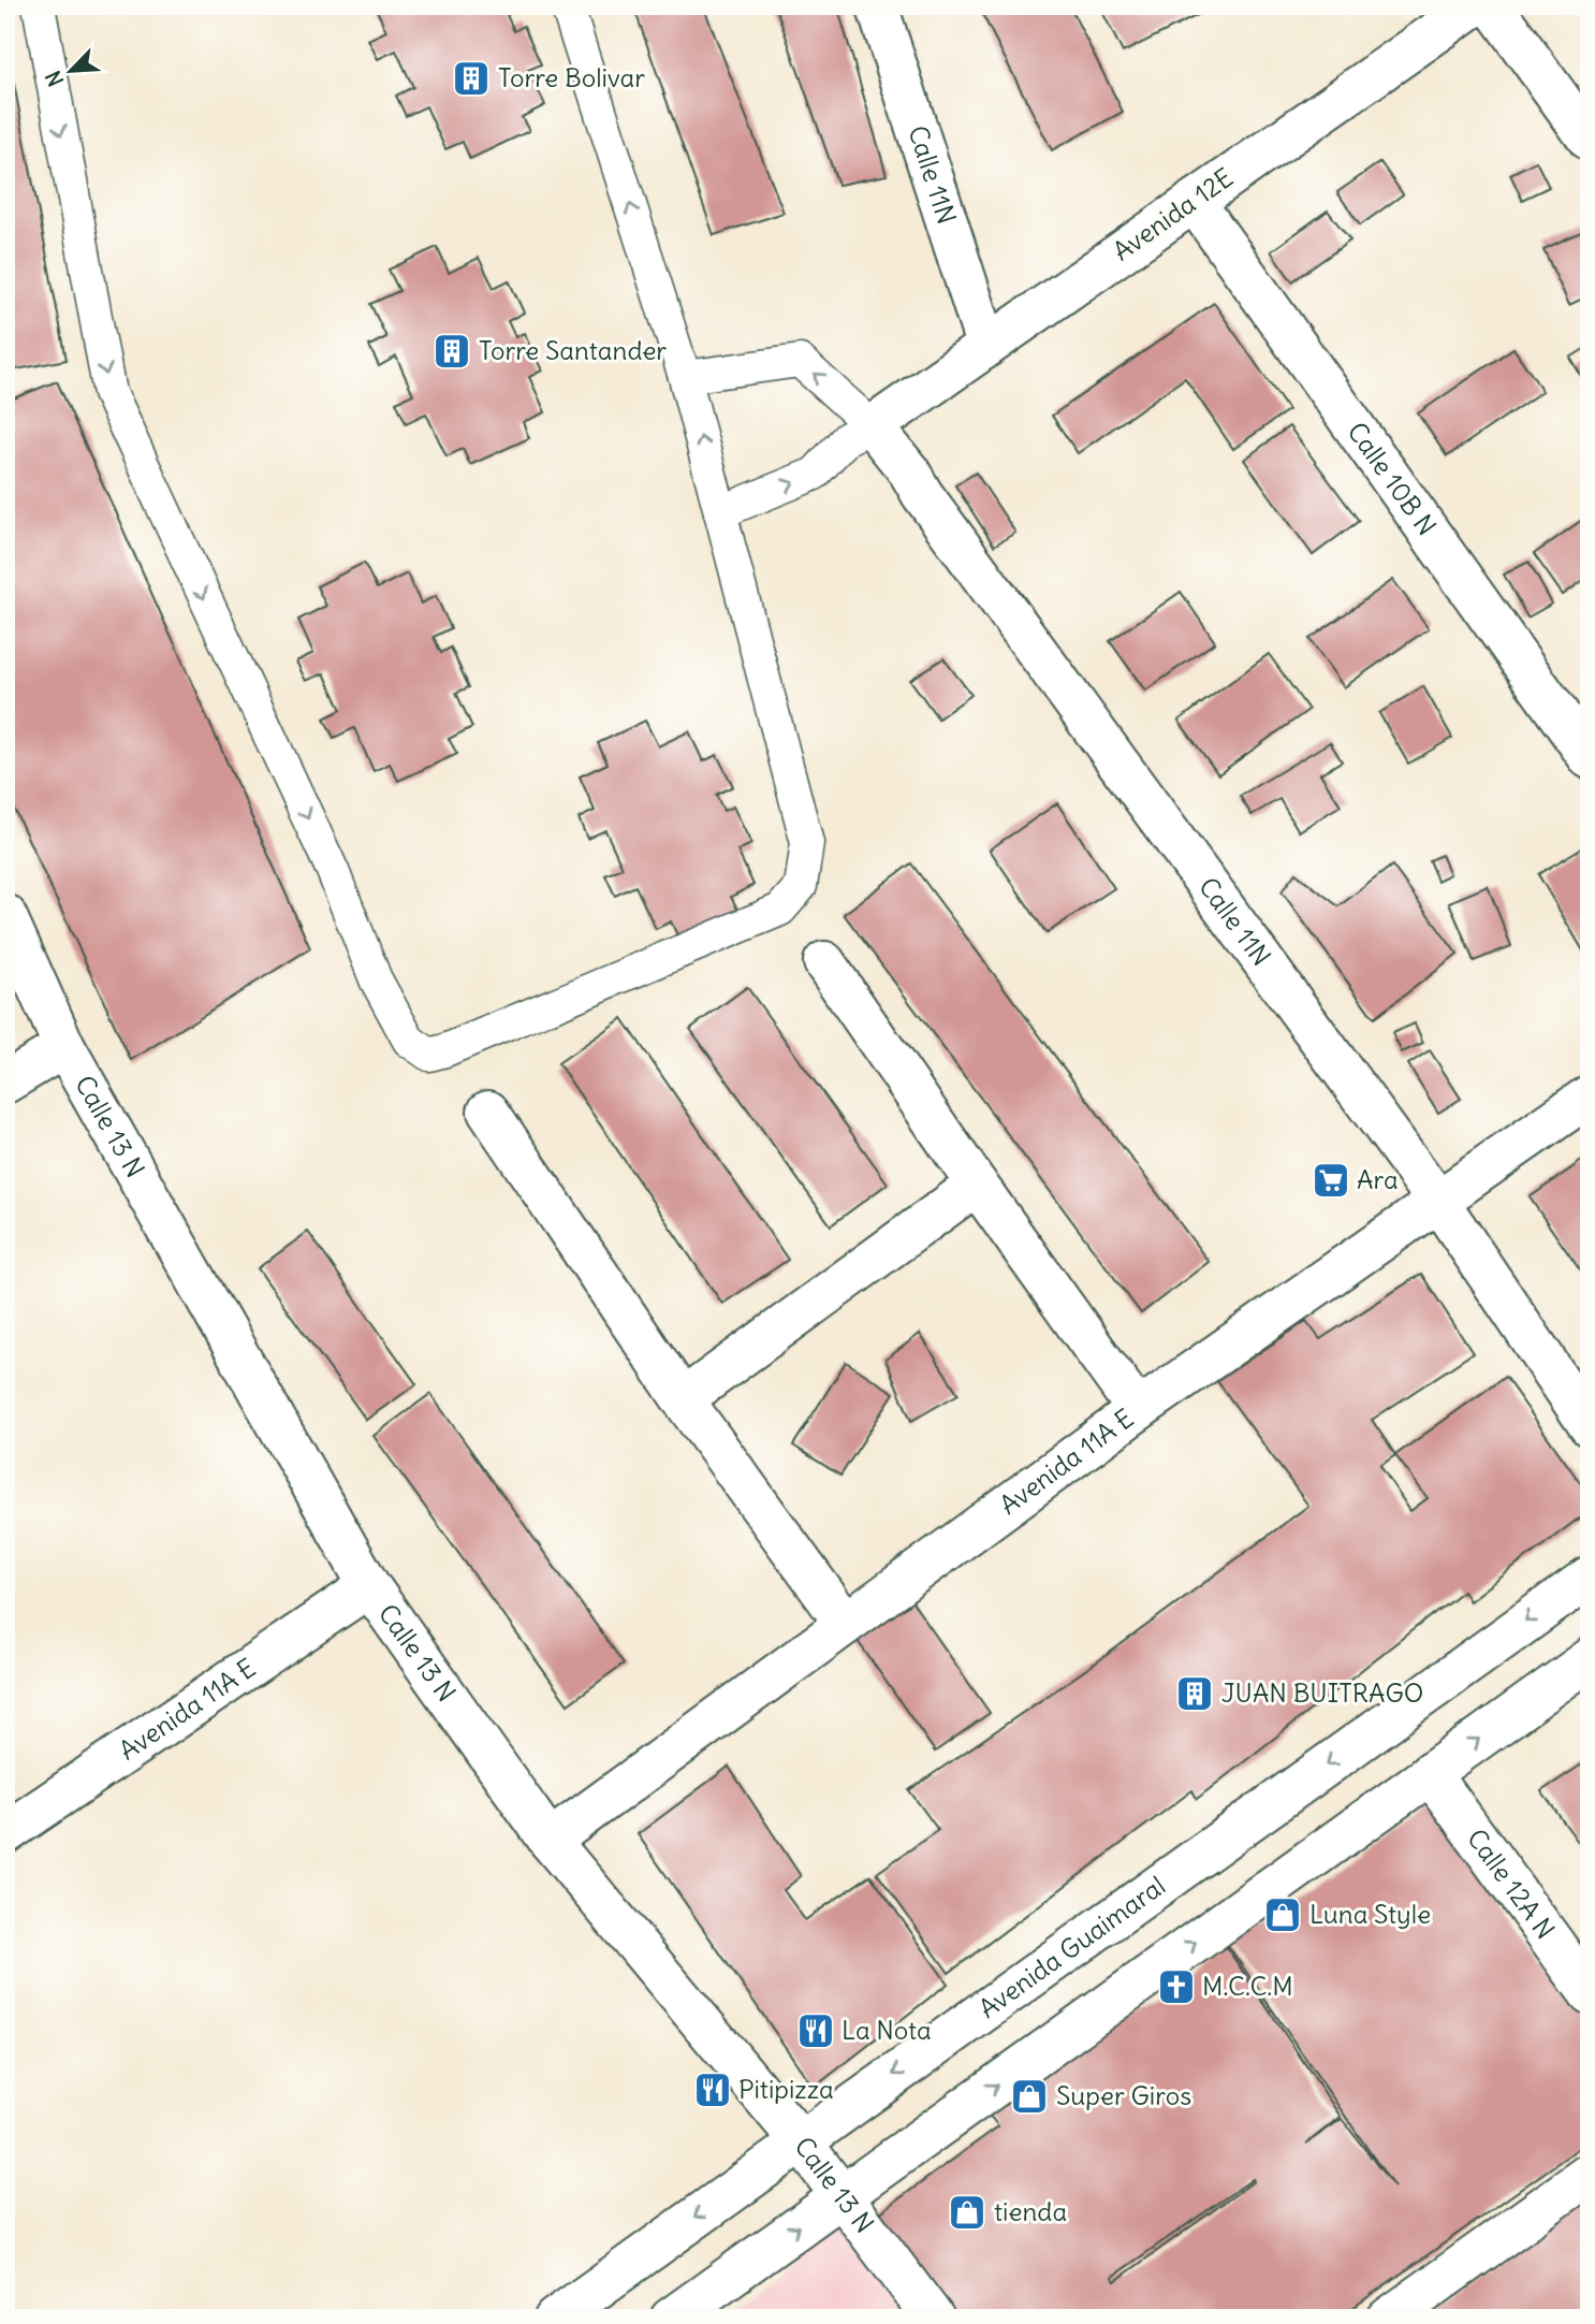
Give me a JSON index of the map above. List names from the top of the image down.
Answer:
{
  "streets": {
    "street": [
      "Calle 11N",
      "Avenida 12E",
      "Calle 10B N",
      "Calle 13 N",
      "Avenida 11A E",
      "Calle 12A N",
      "Avenida Guaimaral"
    ]
  },
  "crossings": [
    ["Calle 11N", "Avenida 12E"],
    ["Calle 11N", "Avenida 11A E"],
    ["Avenida 12E", "Calle 10B N"],
    ["Calle 13 N", "Avenida 11A E"],
    ["Calle 13 N", "Avenida Guaimaral"]
  ],
  "places": {
    "building": ["Torre Bolivar", "Torre Santander", "JUAN BUITRAGO"],
    "supermarket": ["Ara"],
    "shop": ["Luna Style", "Super Giros", "tienda"],
    "church": ["M.C.C.M"],
    "restaurant": ["La Nota", "Pitipizza"]
  },
  "north": "bottom left"
}
